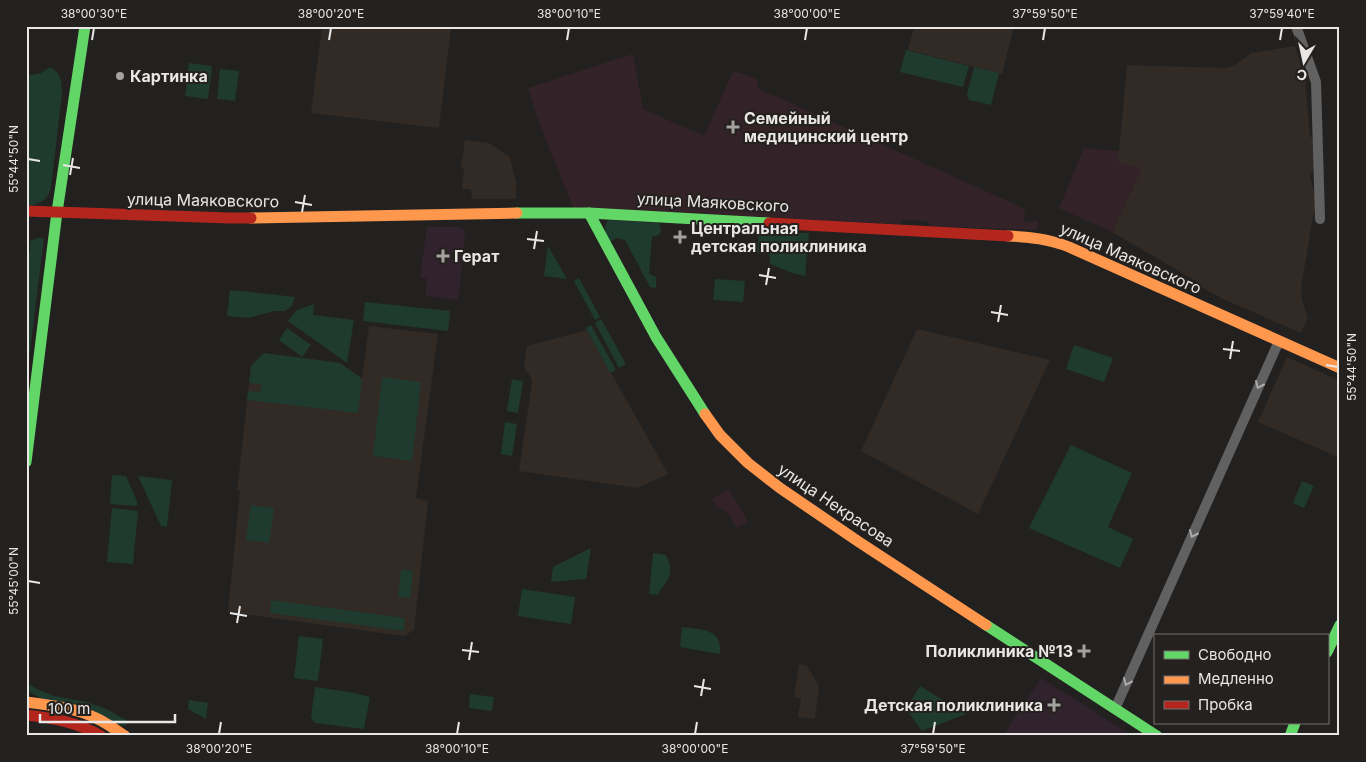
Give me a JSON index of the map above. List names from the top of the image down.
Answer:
{
  "streets": {
    "street": ["улица Маяковского", "улица Некрасова"]
  },
  "crossings": [
    ["улица Маяковского", "улица Некрасова"]
  ],
  "places": {
    "other": ["Картинка"],
    "health": [
      "Семейный медицинский центр",
      "Центральная детская поликлиника",
      "Герат",
      "Поликлиника №13",
      "Детская поликлиника"
    ]
  },
  "legend": ["Свободно", "Медленно", "Пробка"],
  "scale_bar": "100 m",
  "north": "bottom",
  "coordinates": [
    "38°00'30\"E",
    "38°00'20\"E",
    "38°00'10\"E",
    "38°00'00\"E",
    "37°59'50\"E",
    "37°59'40\"E",
    "55°44'50\"N",
    "55°45'00\"N"
  ]
}
